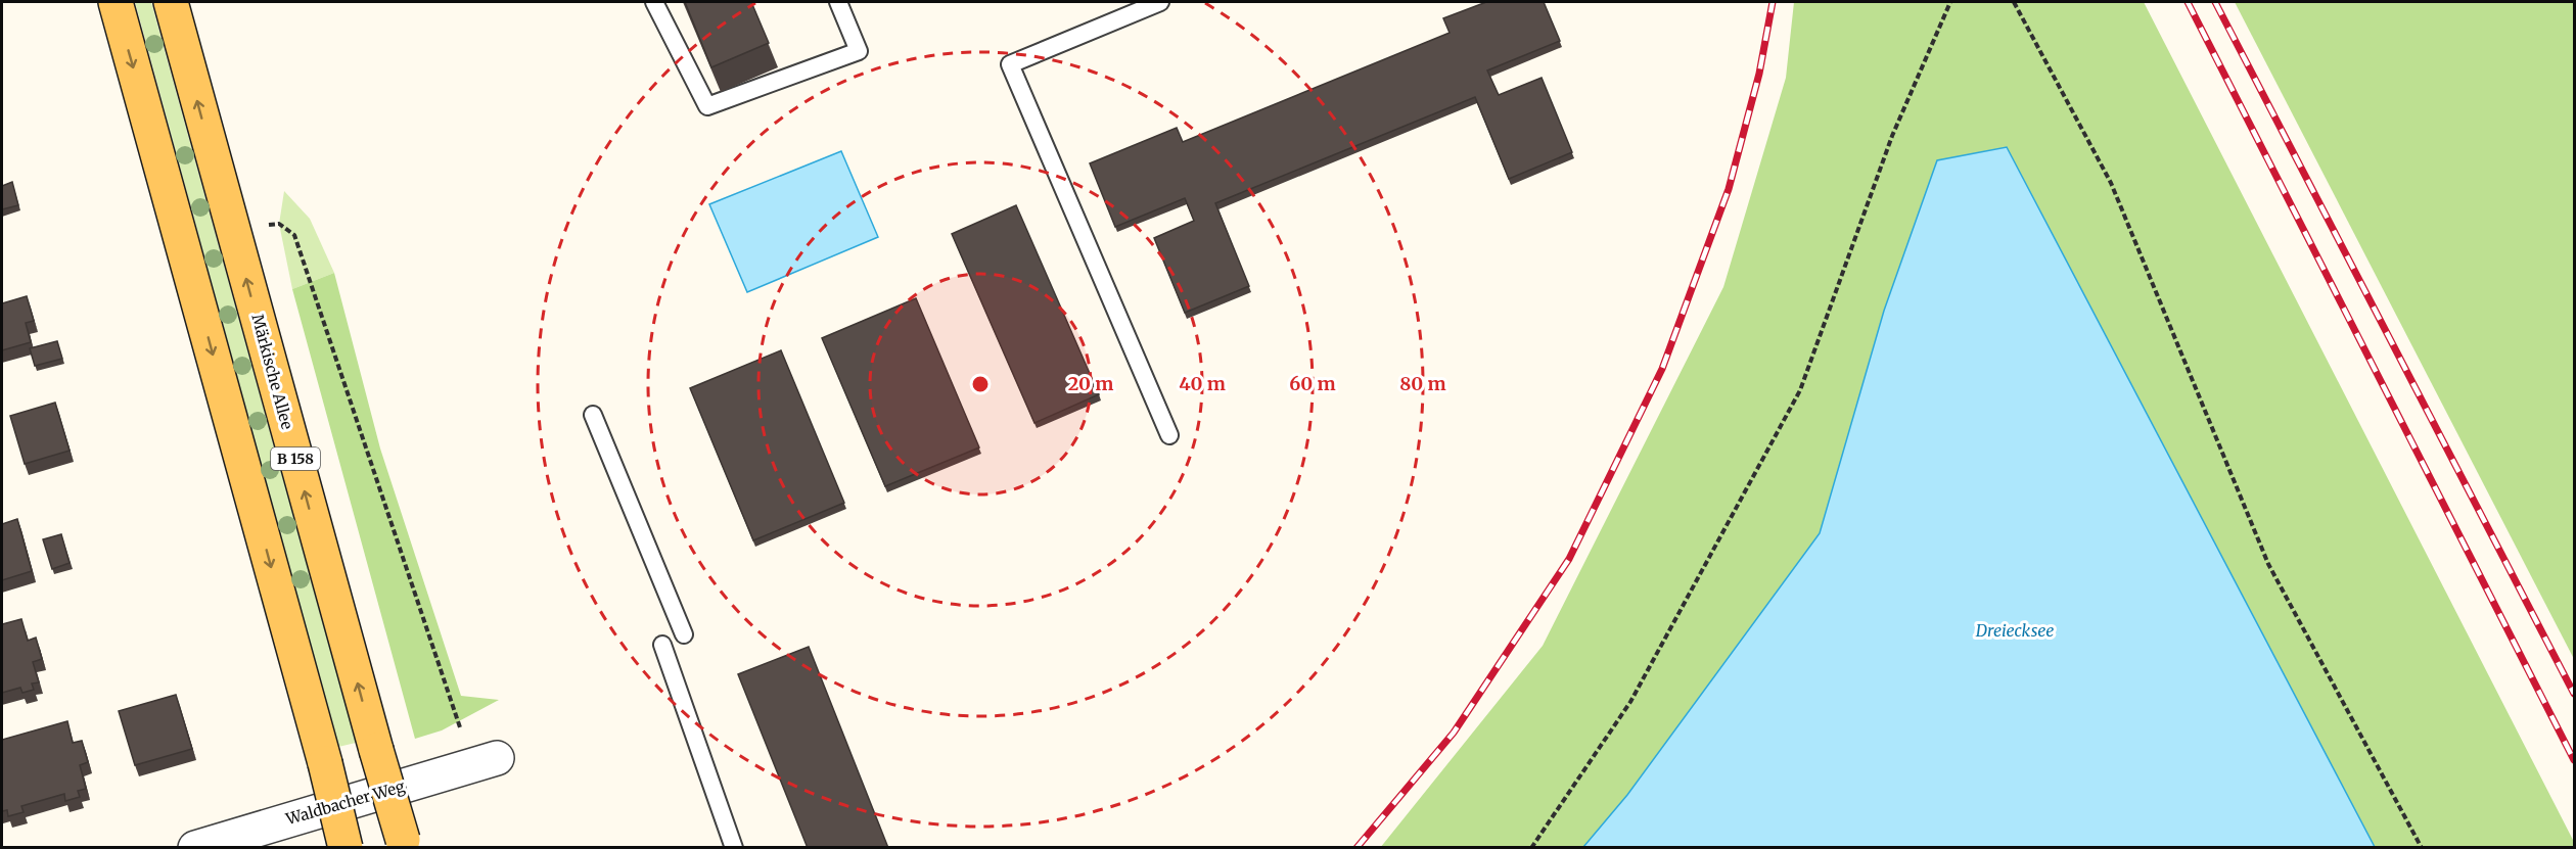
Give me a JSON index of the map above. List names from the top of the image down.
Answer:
{
  "streets": {
    "main road": ["Märkische Allee", "B 158"],
    "street": ["Waldbacher Weg"]
  },
  "water": ["Dreiecksee"],
  "rings": [
    "20 m",
    "40 m",
    "60 m",
    "80 m"
  ]
}
